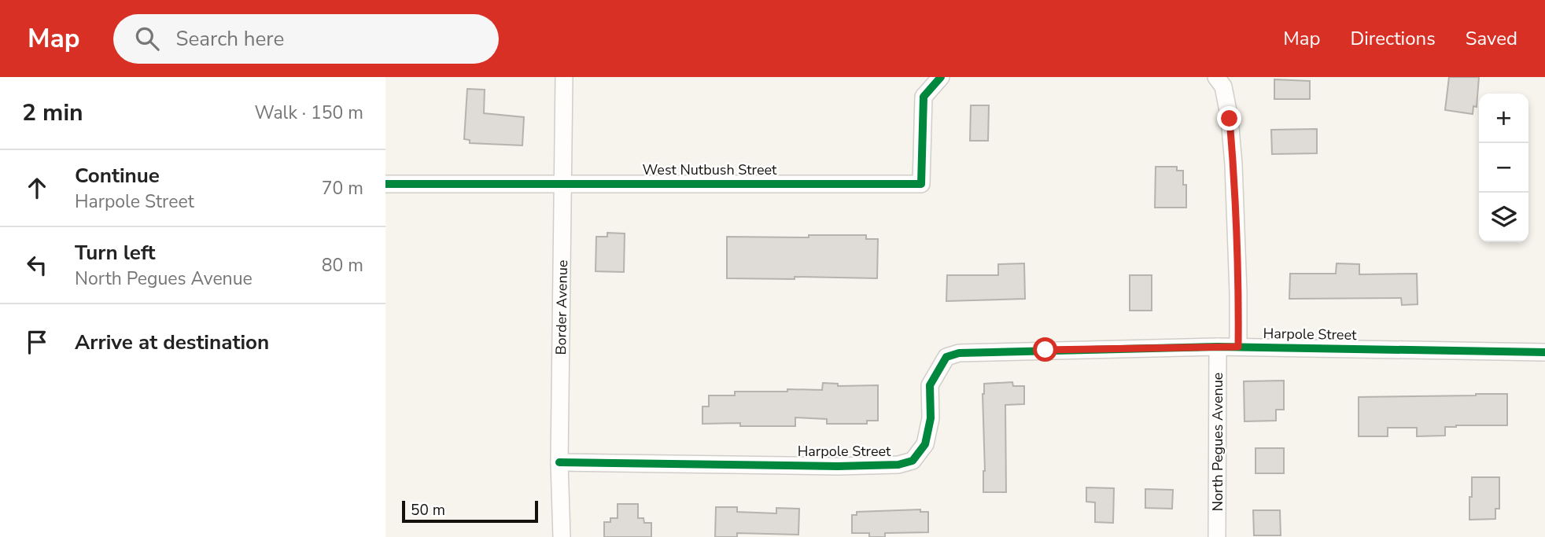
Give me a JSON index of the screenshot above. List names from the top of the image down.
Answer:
{
  "streets": {
    "street": [
      "West Nutbush Street",
      "Border Avenue",
      "Harpole Street",
      "North Pegues Avenue"
    ]
  },
  "crossings": [
    ["West Nutbush Street", "Border Avenue"],
    ["Border Avenue", "Harpole Street"],
    ["Harpole Street", "North Pegues Avenue"]
  ],
  "scale_bar": "50 m",
  "page": {
    "header": "Map",
    "search": "Search here",
    "nav": ["Map", "Directions", "Saved"],
    "heading": ["2 min", "Walk · 150 m"],
    "map_buttons": ["+", "−"],
    "list": [
      ["Continue", "Harpole Street", "70 m"],
      ["Turn left", "North Pegues Avenue", "80 m"],
      "Arrive at destination"
    ],
    "scale": "50 m"
  }
}
